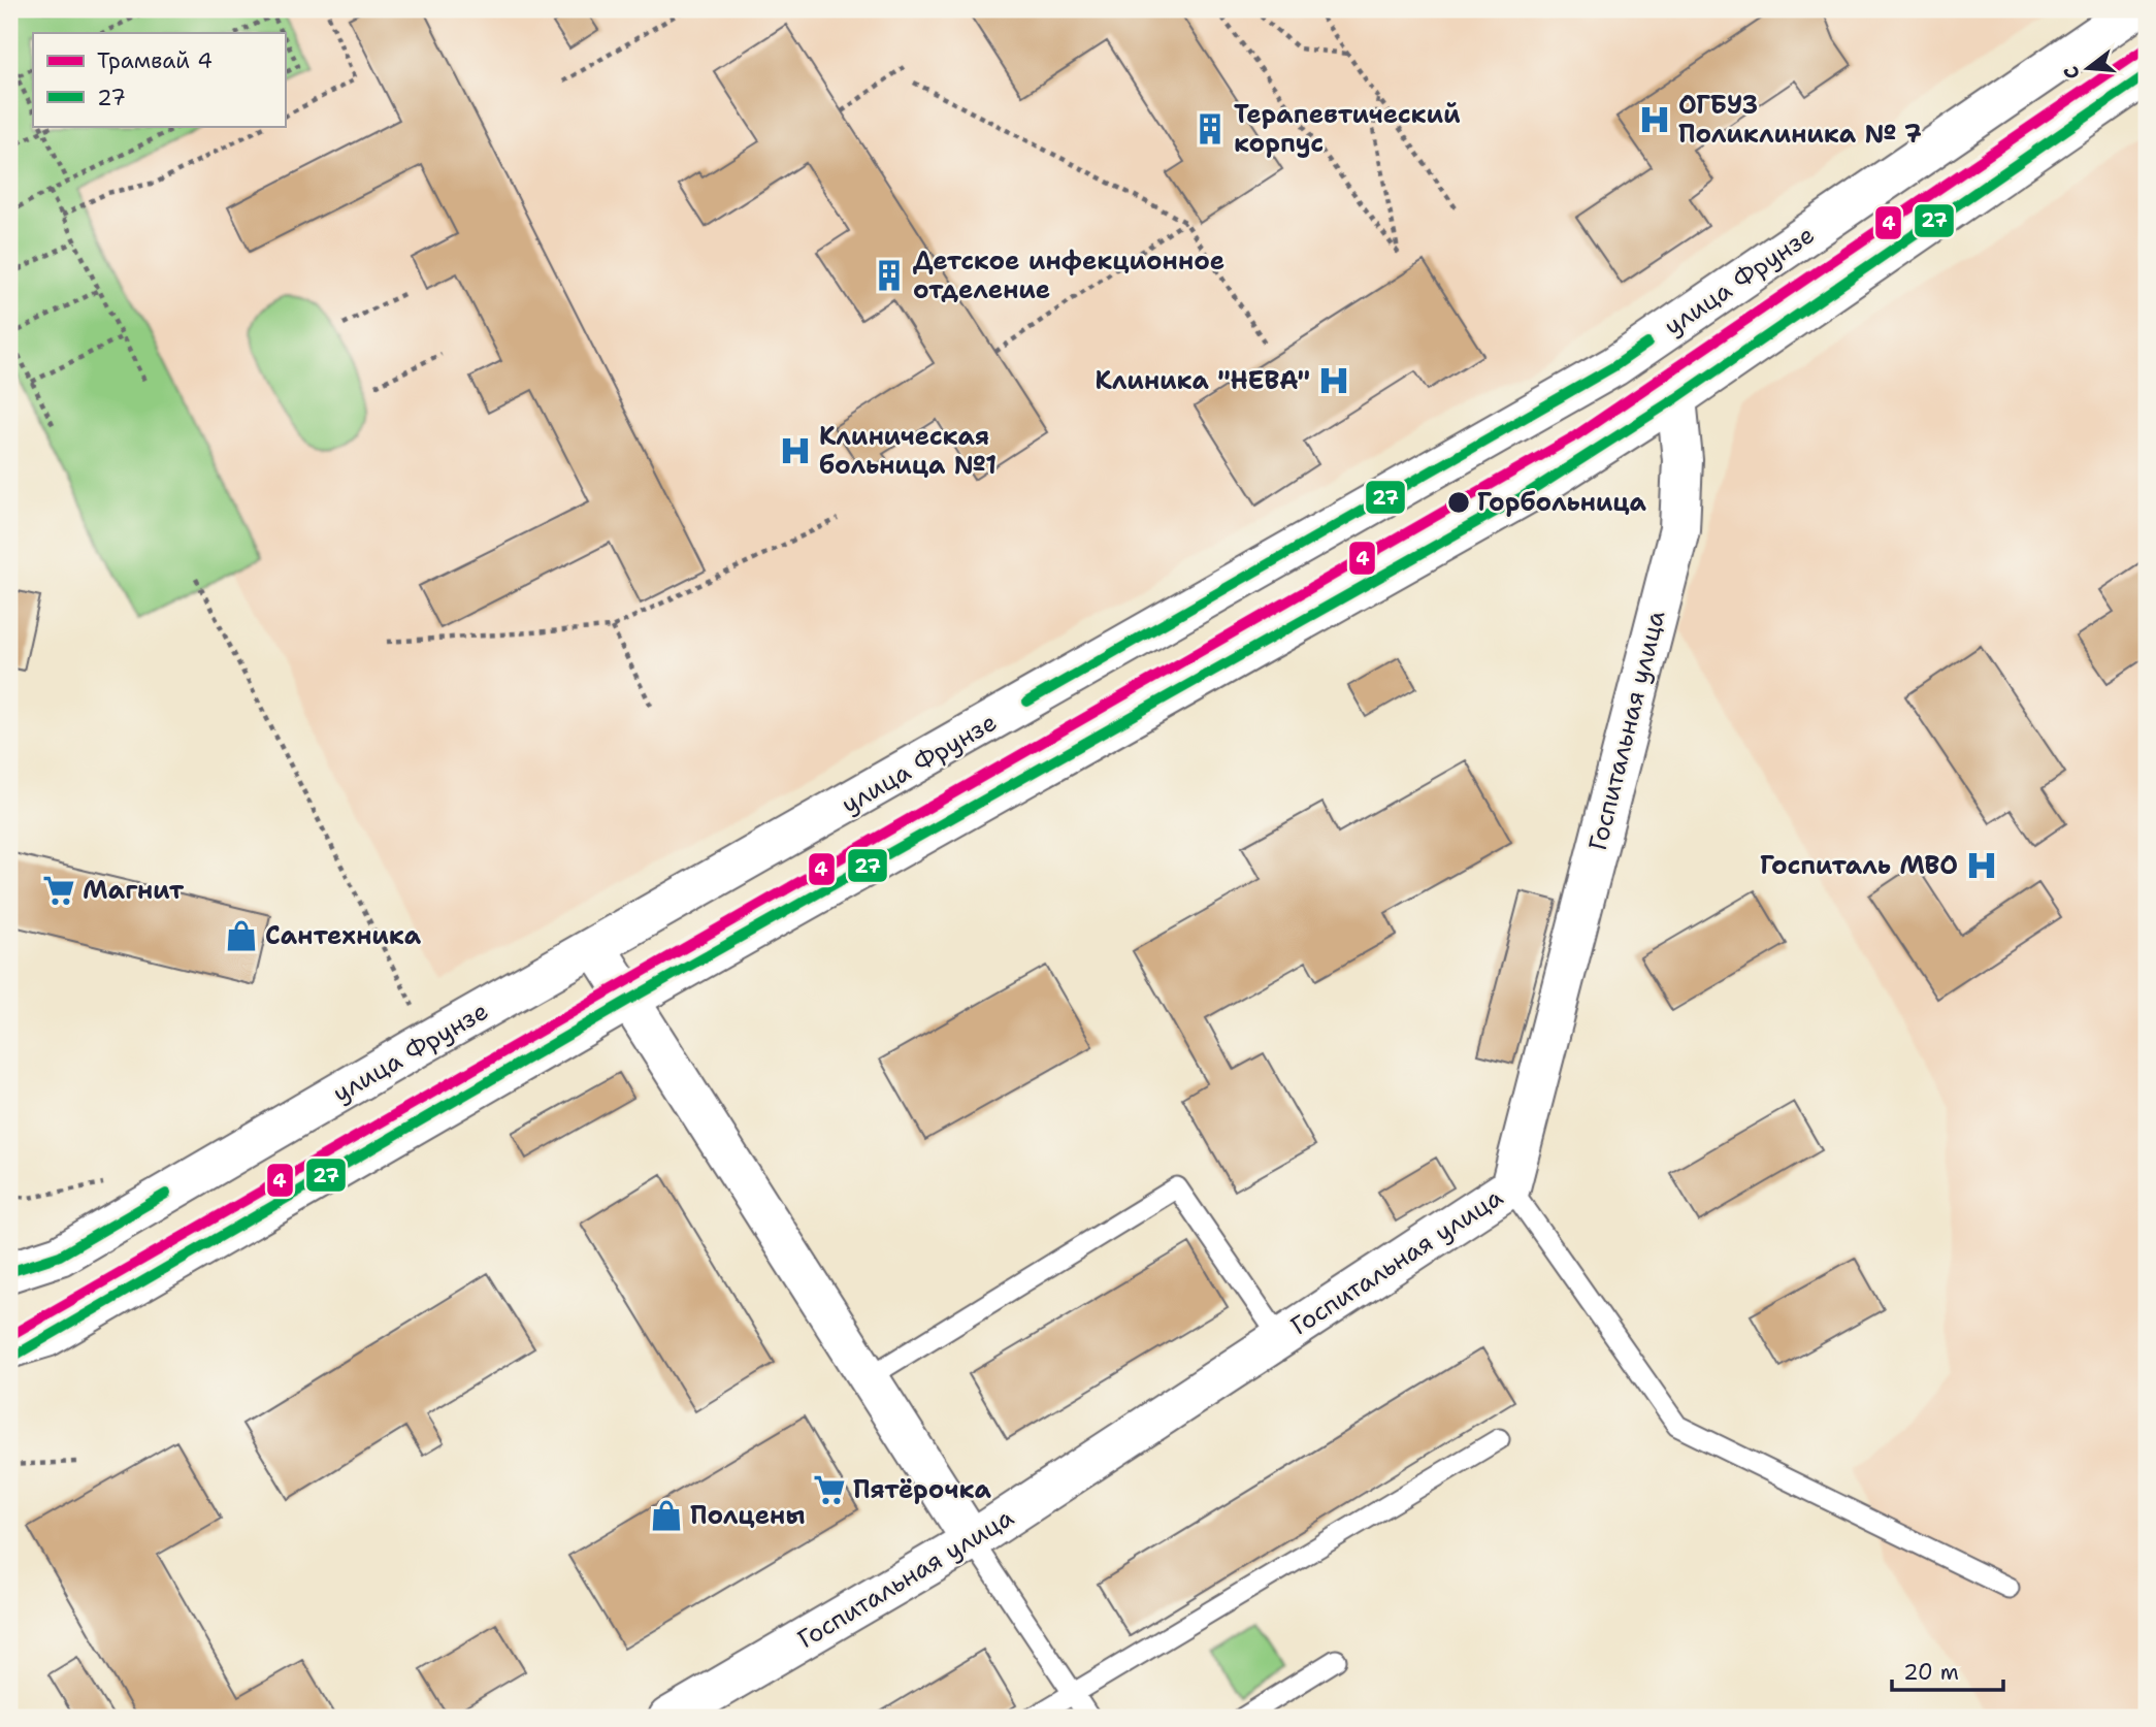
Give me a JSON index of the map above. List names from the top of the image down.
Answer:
{
  "streets": {
    "main road": ["улица Фрунзе", "Госпитальная улица"]
  },
  "places": {
    "hospital": [
      "ОГБУЗ Поликлиника № 7",
      "Клиника \"НЕВА\"",
      "Клиническая больница №1",
      "Госпиталь МВО"
    ],
    "building": ["Терапевтический корпус", "Детское инфекционное отделение"],
    "other": ["Горбольница"],
    "supermarket": ["Магнит", "Пятёрочка"],
    "shop": ["Сантехника", "Полцены"]
  },
  "lines": ["tram line 4", "transit line 27"],
  "legend": ["Трамвай 4", "27"],
  "scale_bar": "20 m",
  "north": "left"
}
